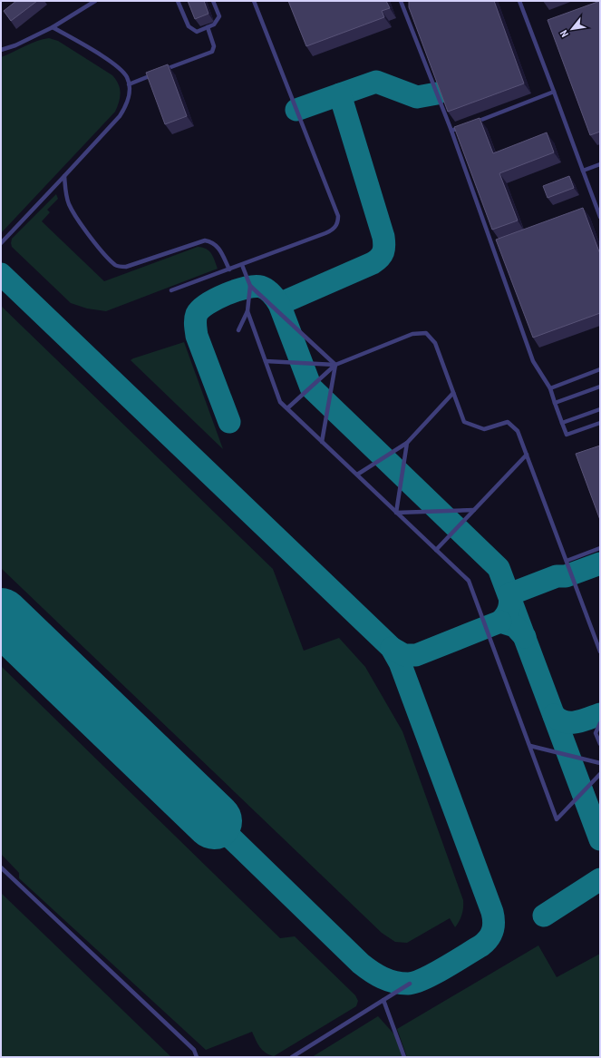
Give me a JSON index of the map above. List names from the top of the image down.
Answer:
{
  "north": "bottom left"
}
